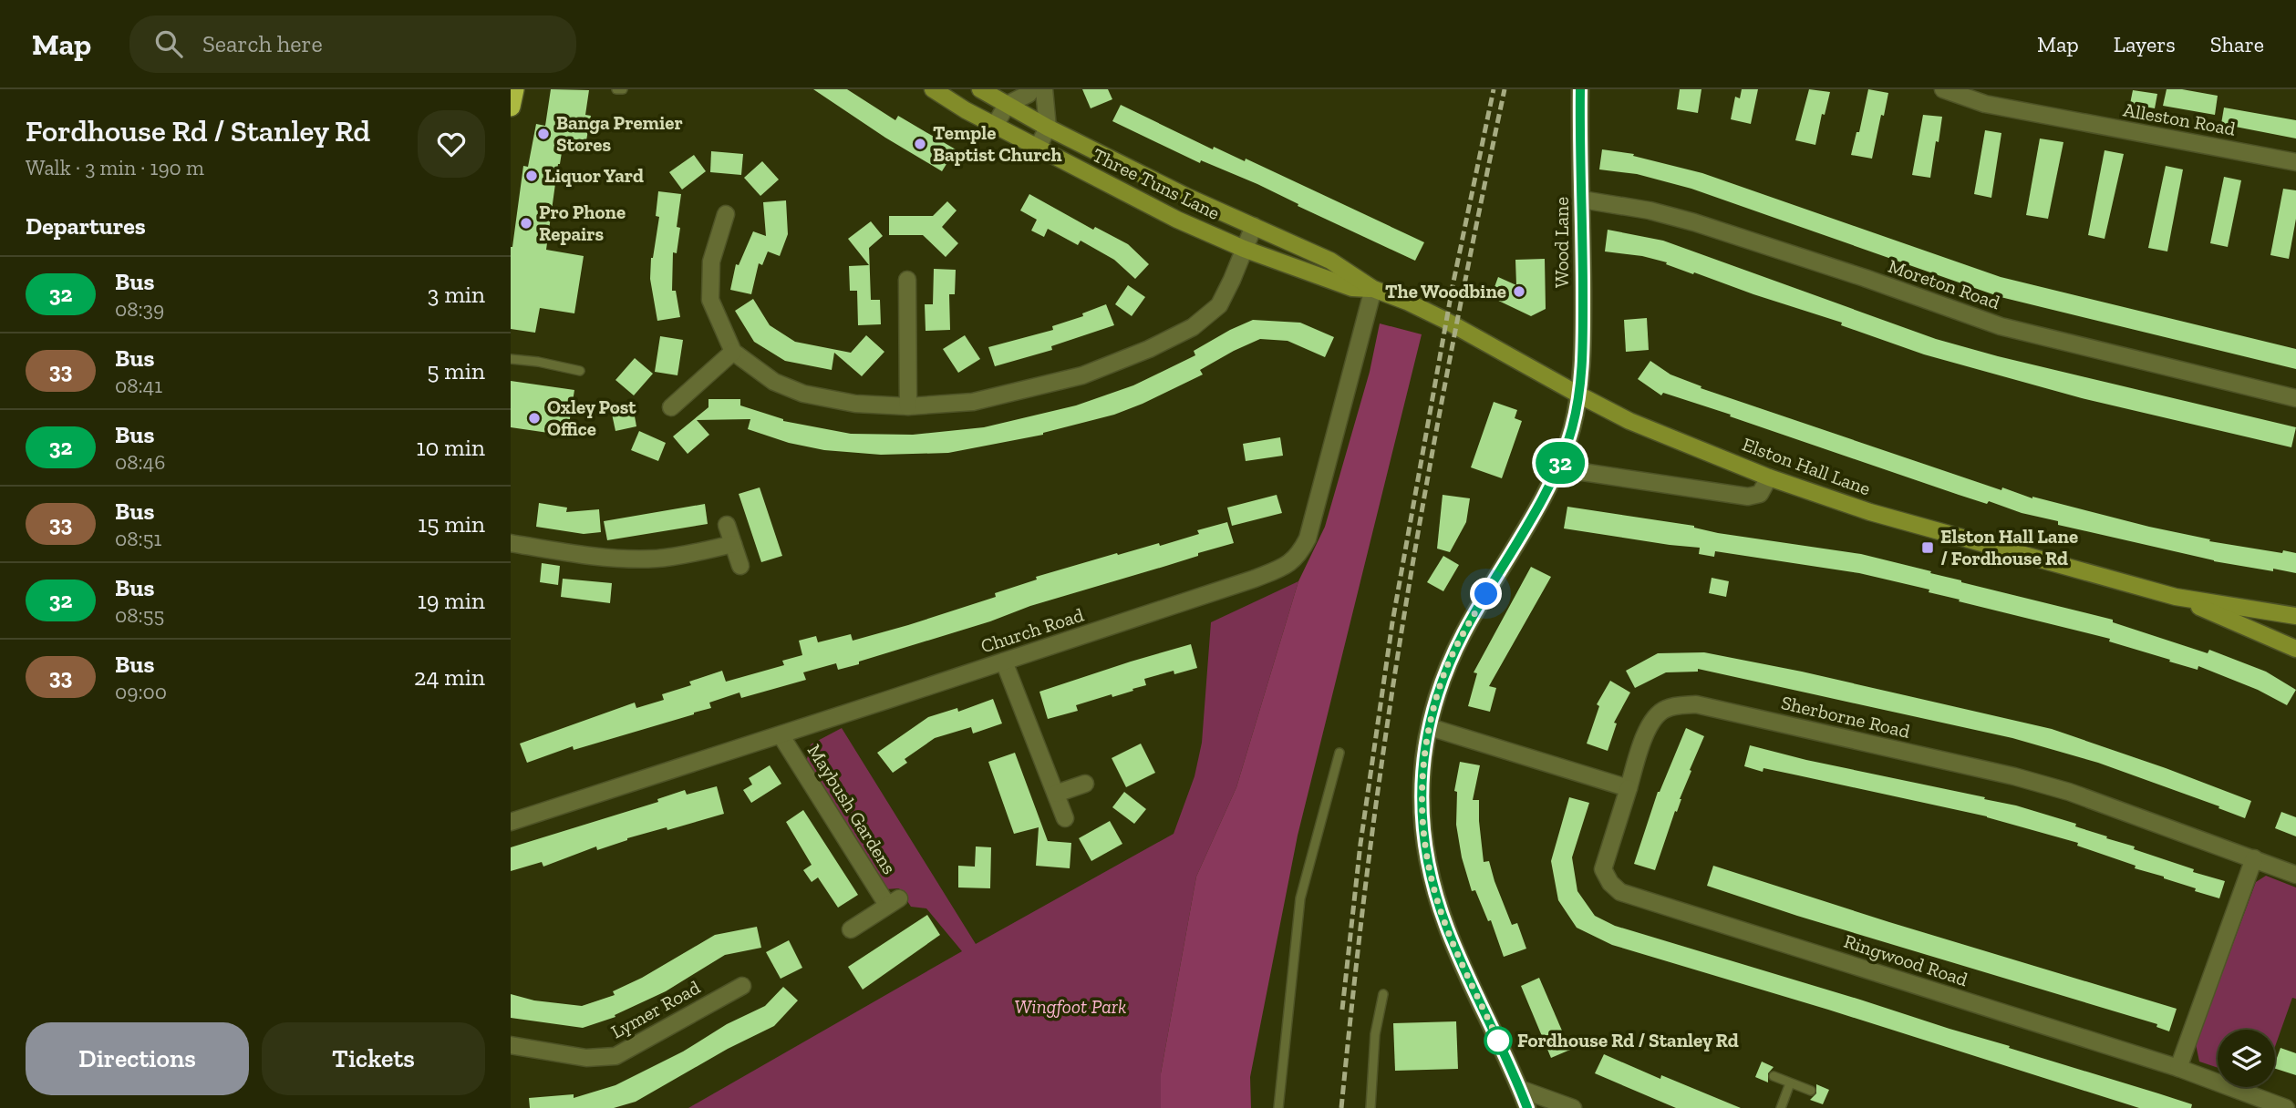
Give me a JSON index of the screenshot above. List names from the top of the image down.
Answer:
{
  "streets": {
    "street": [
      "Alleston Road",
      "Three Tuns Lane",
      "Wood Lane",
      "Moreton Road",
      "Elston Hall Lane",
      "Church Road",
      "Sherborne Road",
      "Maybush Gardens",
      "Ringwood Road",
      "Lymer Road"
    ]
  },
  "crossings": [
    ["Three Tuns Lane", "Elston Hall Lane"],
    ["Three Tuns Lane", "Church Road"],
    ["Wood Lane", "Moreton Road"],
    ["Wood Lane", "Elston Hall Lane"],
    ["Church Road", "Maybush Gardens"],
    ["Sherborne Road", "Ringwood Road"]
  ],
  "parks": ["Wingfoot Park"],
  "places": {
    "other": [
      "Banga Premier Stores",
      "Temple Baptist Church",
      "Liquor Yard",
      "Pro Phone Repairs",
      "The Woodbine",
      "Oxley Post Office",
      "Fordhouse Rd / Stanley Rd"
    ],
    "transit": ["Elston Hall Lane / Fordhouse Rd"]
  },
  "lines": ["bus line 32"],
  "page": {
    "header": "Map",
    "search": "Search here",
    "nav": ["Map", "Layers", "Share"],
    "heading": [
      ["Fordhouse Rd / Stanley Rd", "Walk · 3 min · 190 m"],
      "Departures"
    ],
    "on_map": "32",
    "list": [
      {
        "mark": "32",
        "name": "Bus",
        "note": "08:39",
        "value": "3 min"
      },
      {
        "mark": "33",
        "name": "Bus",
        "note": "08:41",
        "value": "5 min"
      },
      {
        "mark": "32",
        "name": "Bus",
        "note": "08:46",
        "value": "10 min"
      },
      {
        "mark": "33",
        "name": "Bus",
        "note": "08:51",
        "value": "15 min"
      },
      {
        "mark": "32",
        "name": "Bus",
        "note": "08:55",
        "value": "19 min"
      },
      {
        "mark": "33",
        "name": "Bus",
        "note": "09:00",
        "value": "24 min"
      }
    ],
    "buttons": ["Directions", "Tickets"]
  }
}
